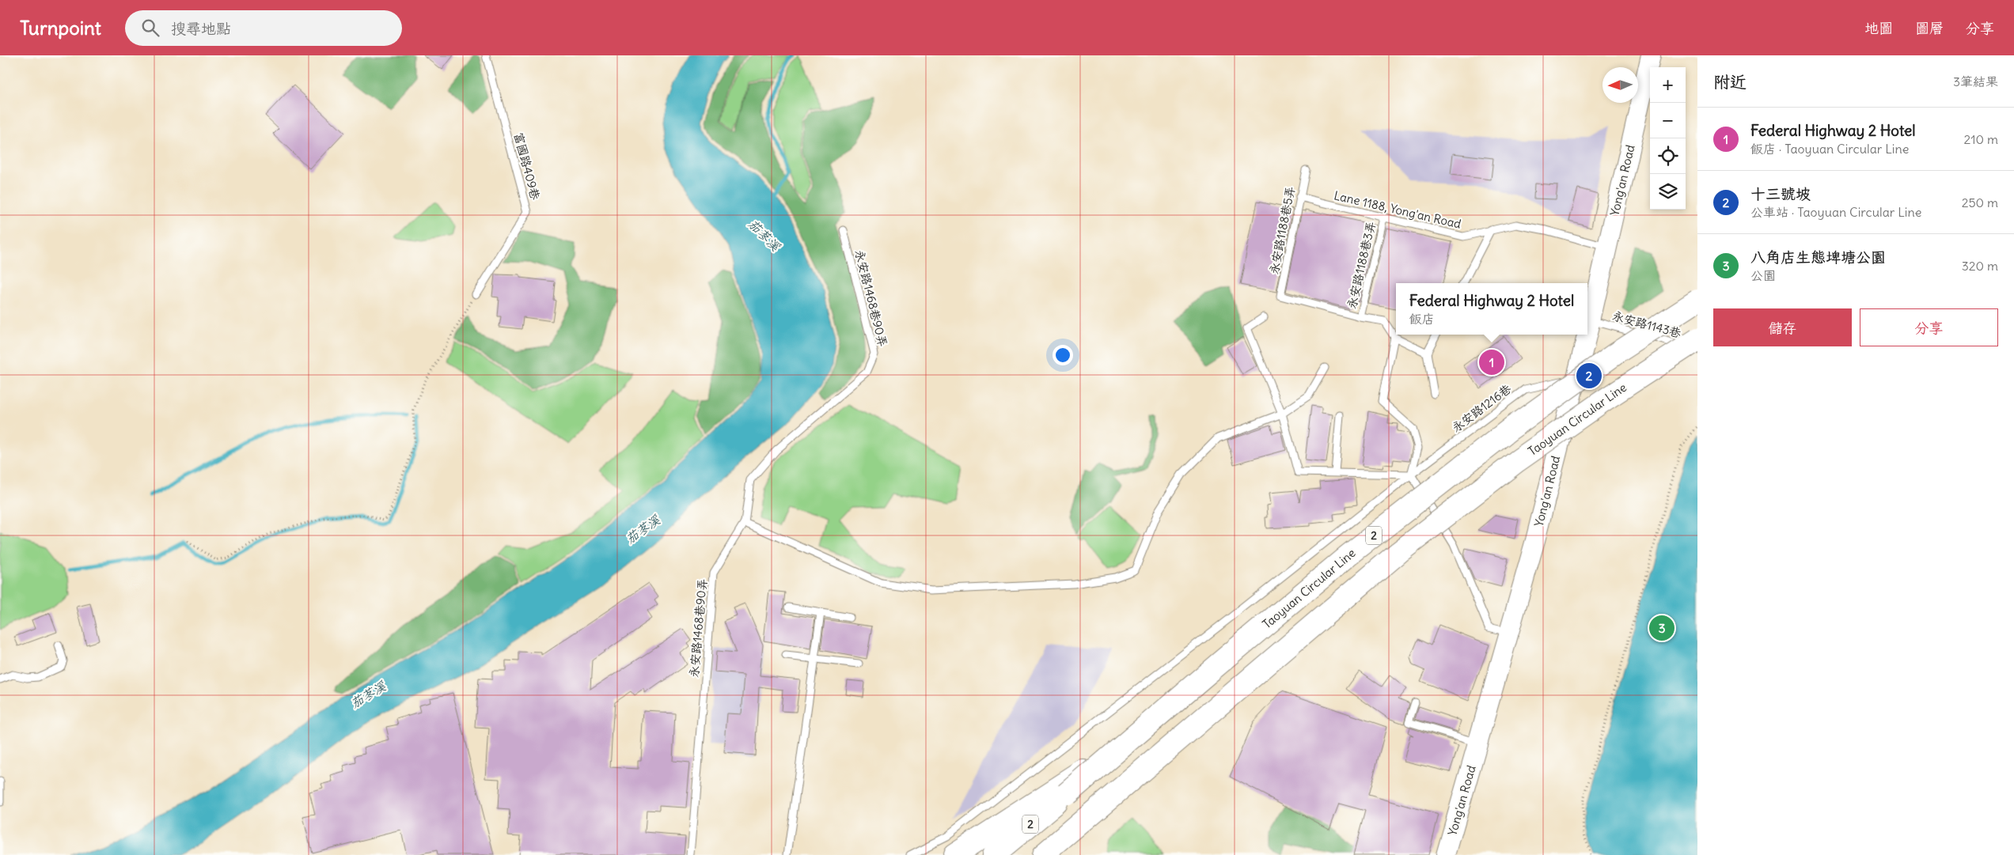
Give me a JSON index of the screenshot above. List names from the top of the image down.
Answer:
{
  "streets": {
    "highway": ["Taoyuan Circular Line", "2"],
    "main road": ["Yong'an Road"],
    "lane": [
      "富國路409巷",
      "Lane 1188, Yong'an Road",
      "永安路1188巷5弄",
      "永安路1188巷3弄",
      "永安路1468巷90弄",
      "永安路1143巷",
      "永安路1216巷"
    ]
  },
  "crossings": [
    ["Yong'an Road", "Lane 1188, Yong'an Road"],
    ["Yong'an Road", "永安路1143巷"],
    ["Yong'an Road", "永安路1216巷"],
    ["Lane 1188, Yong'an Road", "永安路1188巷5弄"],
    ["Lane 1188, Yong'an Road", "永安路1188巷3弄"],
    ["永安路1188巷5弄", "永安路1188巷3弄"]
  ],
  "water": ["茄苳溪"],
  "north": "left",
  "page": {
    "header": "Turnpoint",
    "search": "搜尋地點",
    "nav": ["地圖", "圖層", "分享"],
    "heading": ["附近", "3筆結果"],
    "map_buttons": ["+", "−"],
    "list": [
      {
        "mark": "1",
        "name": "Federal Highway 2 Hotel",
        "note": "飯店 · Taoyuan Circular Line",
        "value": "210 m"
      },
      {
        "mark": "2",
        "name": "十三號坡",
        "note": "公車站 · Taoyuan Circular Line",
        "value": "250 m"
      },
      {
        "mark": "3",
        "name": "八角店生態埤塘公園",
        "note": "公園",
        "value": "320 m"
      }
    ],
    "popup": ["Federal Highway 2 Hotel", "飯店"],
    "buttons": ["儲存", "分享"],
    "pins": ["1", "2", "3"]
  }
}
